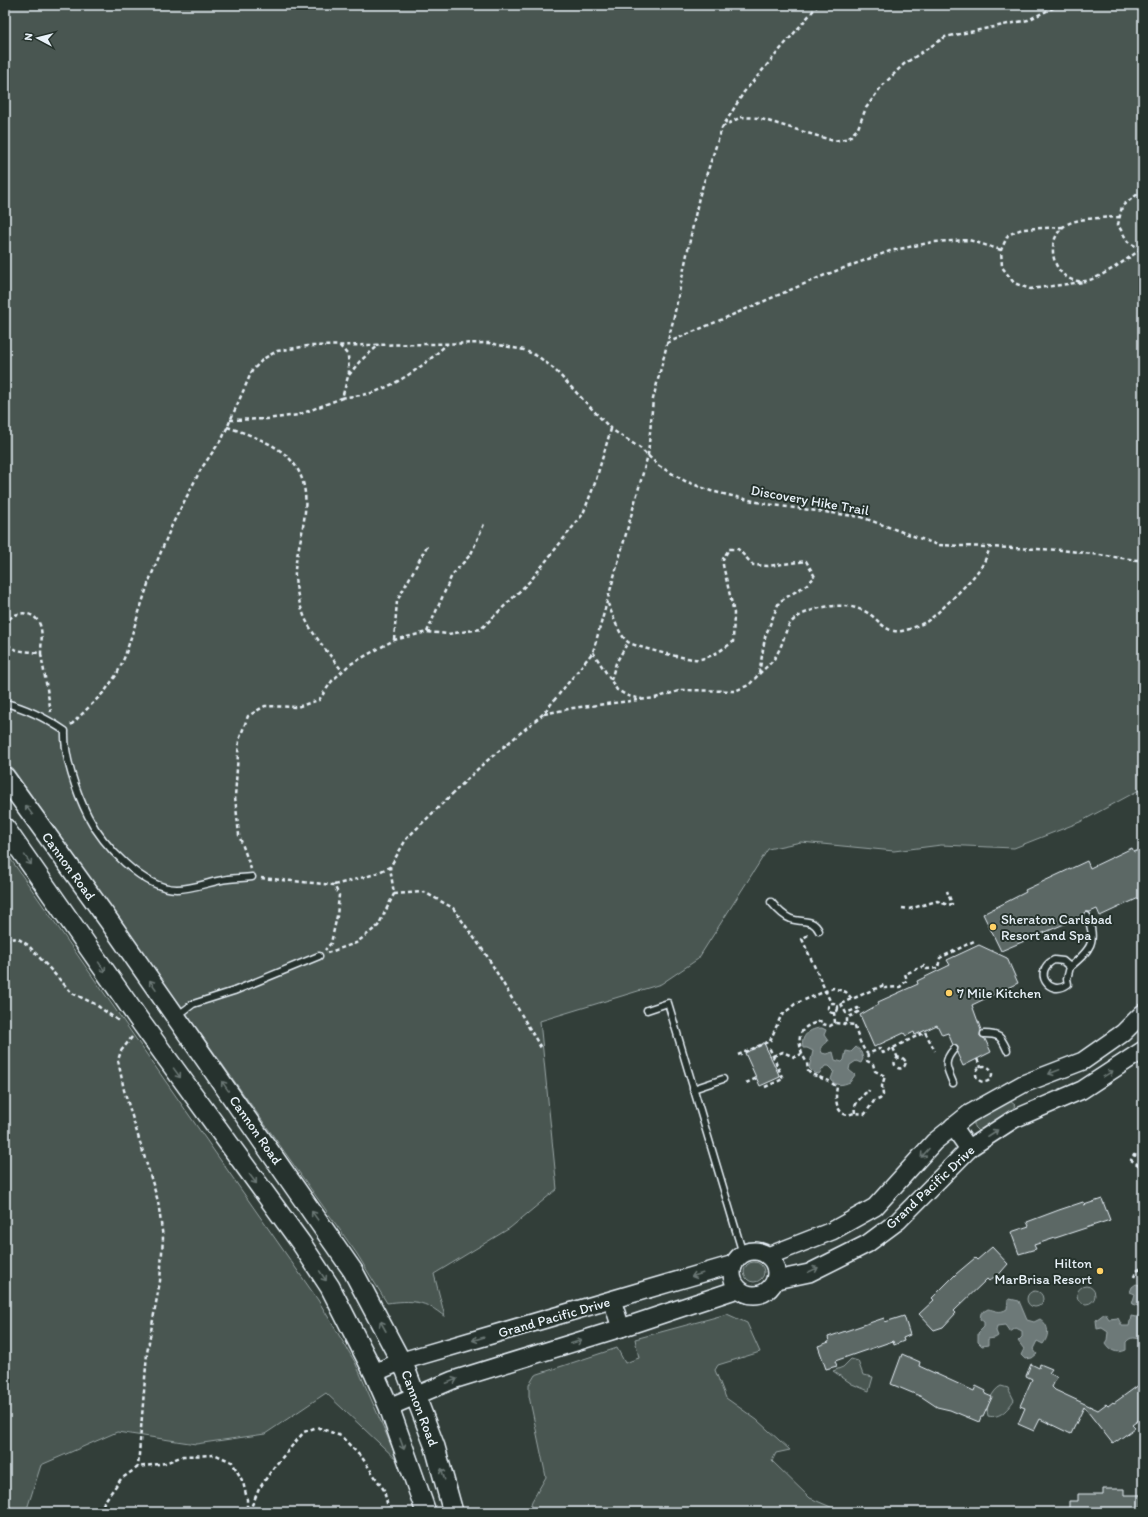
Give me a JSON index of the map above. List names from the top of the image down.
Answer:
{
  "streets": {
    "main road": ["Cannon Road"],
    "street": ["Grand Pacific Drive"],
    "path": ["Discovery Hike Trail"]
  },
  "crossings": [
    ["Cannon Road", "Grand Pacific Drive"]
  ],
  "places": ["Sheraton Carlsbad Resort and Spa", "7 Mile Kitchen", "Hilton MarBrisa Resort"],
  "north": "left"
}
